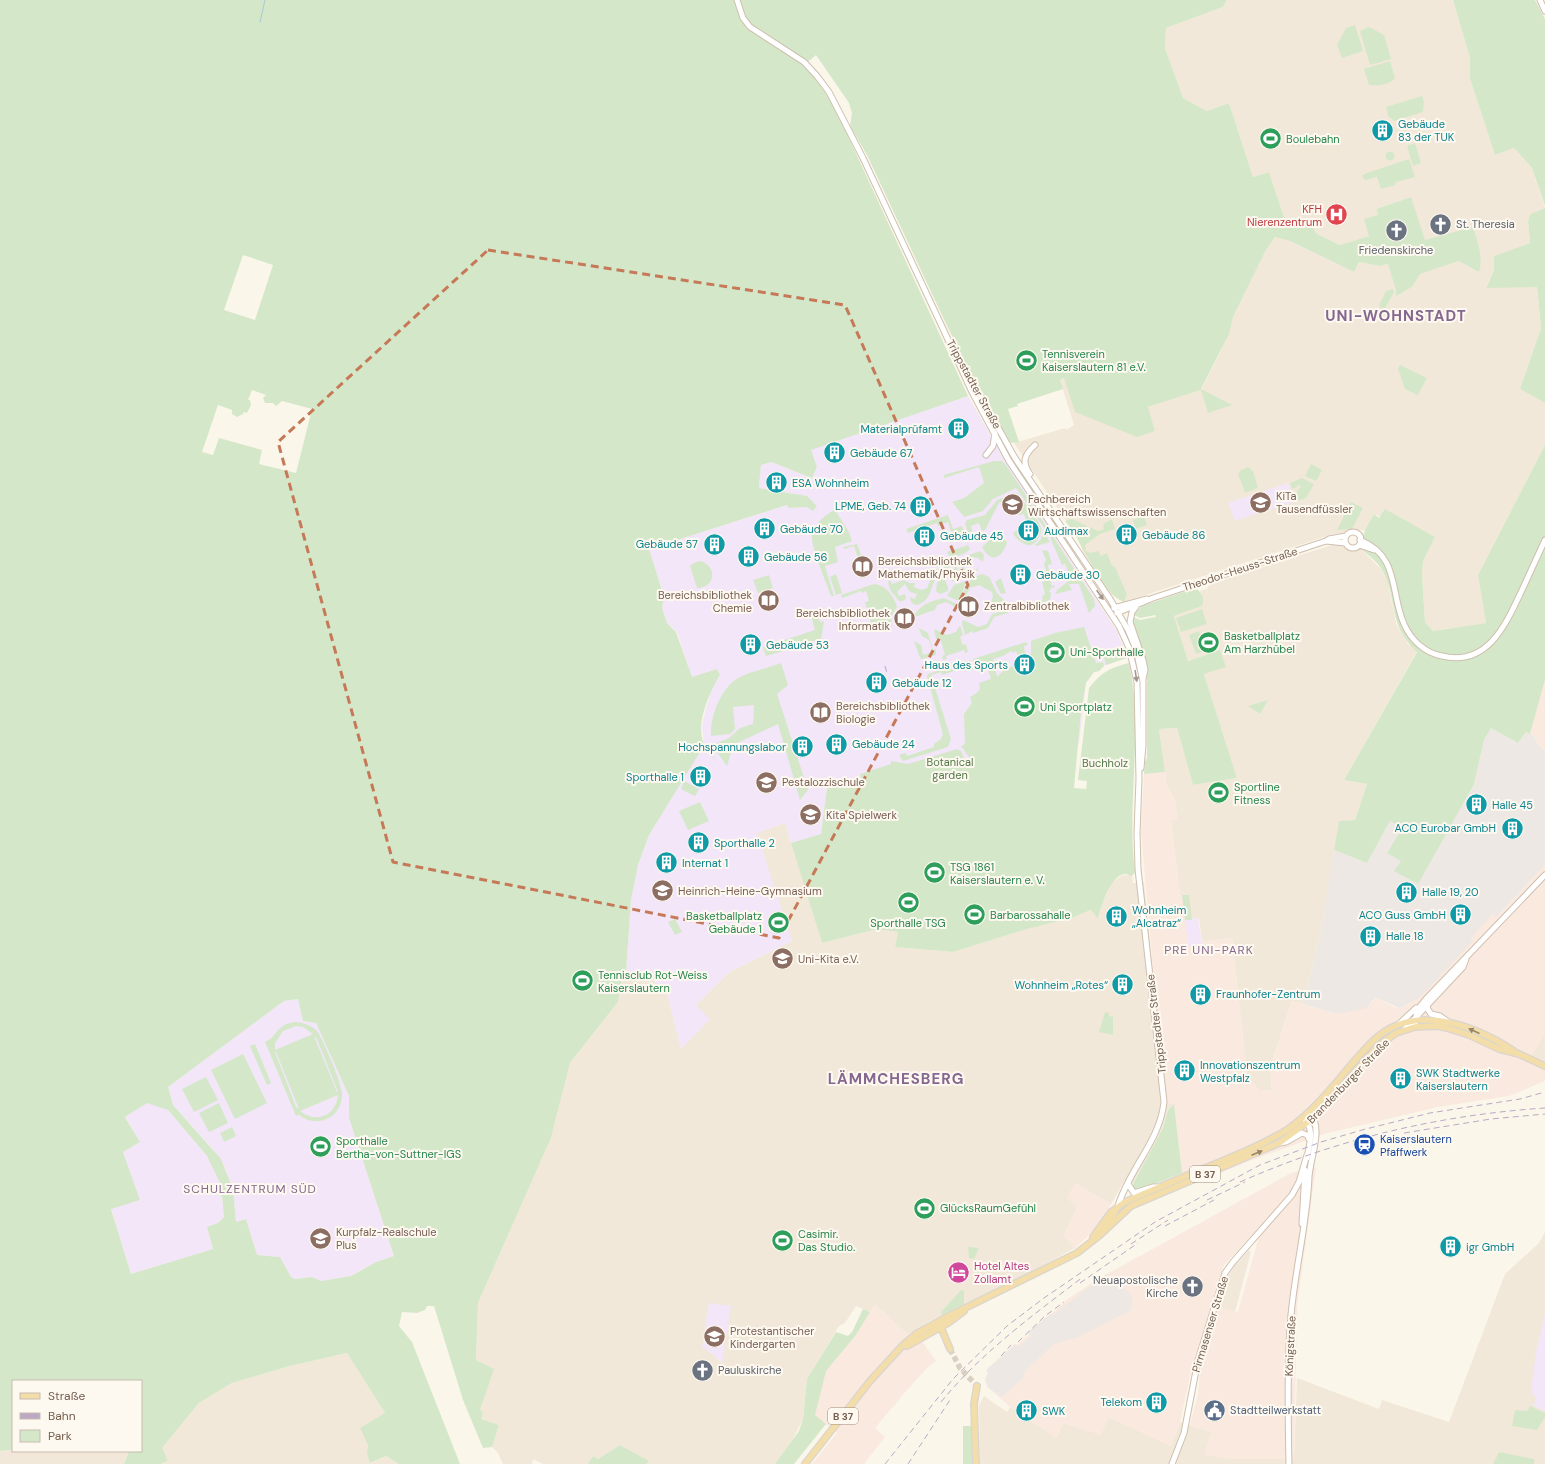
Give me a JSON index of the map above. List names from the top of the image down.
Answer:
{
  "streets": {
    "main road": [
      "Trippstadter Straße",
      "Theodor-Heuss-Straße",
      "Brandenburger Straße",
      "B 37",
      "Pirmasenser Straße",
      "Königstraße"
    ]
  },
  "crossings": [
    ["Trippstadter Straße", "Theodor-Heuss-Straße"],
    ["Trippstadter Straße", "Brandenburger Straße"],
    ["Trippstadter Straße", "B 37"],
    ["Brandenburger Straße", "B 37"],
    ["Brandenburger Straße", "Königstraße"],
    ["Pirmasenser Straße", "Königstraße"]
  ],
  "districts": [
    "UNI-WOHNSTADT",
    "PRE UNI-PARK",
    "LÄMMCHESBERG",
    "SCHULZENTRUM SÜD"
  ],
  "parks": ["Botanical garden", "Buchholz"],
  "places": {
    "building": [
      "Gebäude 83 der TUK",
      "Materialprüfamt",
      "Gebäude 67",
      "ESA Wohnheim",
      "LPME, Geb. 74",
      "Gebäude 70",
      "Audimax",
      "Gebäude 86",
      "Gebäude 45",
      "Gebäude 57",
      "Gebäude 56",
      "Gebäude 30",
      "Gebäude 53",
      "Haus des Sports",
      "Gebäude 12",
      "Gebäude 24",
      "Hochspannungslabor",
      "Sporthalle 1",
      "Halle 45",
      "ACO Eurobar GmbH",
      "Sporthalle 2",
      "Internat 1",
      "Halle 19, 20",
      "ACO Guss GmbH",
      "Wohnheim „Alcatraz“",
      "Halle 18",
      "Wohnheim „Rotes“",
      "Fraunhofer-Zentrum",
      "Innovationszentrum Westpfalz",
      "SWK Stadtwerke Kaiserslautern",
      "igr GmbH",
      "Telekom",
      "SWK"
    ],
    "sports": [
      "Boulebahn",
      "Tennisverein Kaiserslautern 81 e.V.",
      "Basketballplatz Am Harzhübel",
      "Uni-Sporthalle",
      "Uni Sportplatz",
      "Sportline Fitness",
      "TSG 1861 Kaiserslautern e. V.",
      "Sporthalle TSG",
      "Barbarossahalle",
      "Basketballplatz Gebäude 1",
      "Tennisclub Rot-Weiss Kaiserslautern",
      "Sporthalle Bertha-von-Suttner-IGS",
      "GlücksRaumGefühl",
      "Casimir. Das Studio."
    ],
    "hospital": ["KFH Nierenzentrum"],
    "church": [
      "St. Theresia",
      "Friedenskirche",
      "Neuapostolische Kirche",
      "Pauluskirche"
    ],
    "school or university": [
      "KiTa Tausendfüssler",
      "Fachbereich Wirtschaftswissenschaften",
      "Pestalozzischule",
      "Kita Spielwerk",
      "Heinrich-Heine-Gymnasium",
      "Uni-Kita e.V.",
      "Kurpfalz-Realschule Plus",
      "Protestantischer Kindergarten"
    ],
    "library": [
      "Bereichsbibliothek Mathematik/Physik",
      "Bereichsbibliothek Chemie",
      "Zentralbibliothek",
      "Bereichsbibliothek Informatik",
      "Bereichsbibliothek Biologie"
    ],
    "station": ["Kaiserslautern Pfaffwerk"],
    "hotel": ["Hotel Altes Zollamt"],
    "public building": ["Stadtteilwerkstatt"]
  },
  "legend": ["Straße", "Bahn", "Park"]
}
